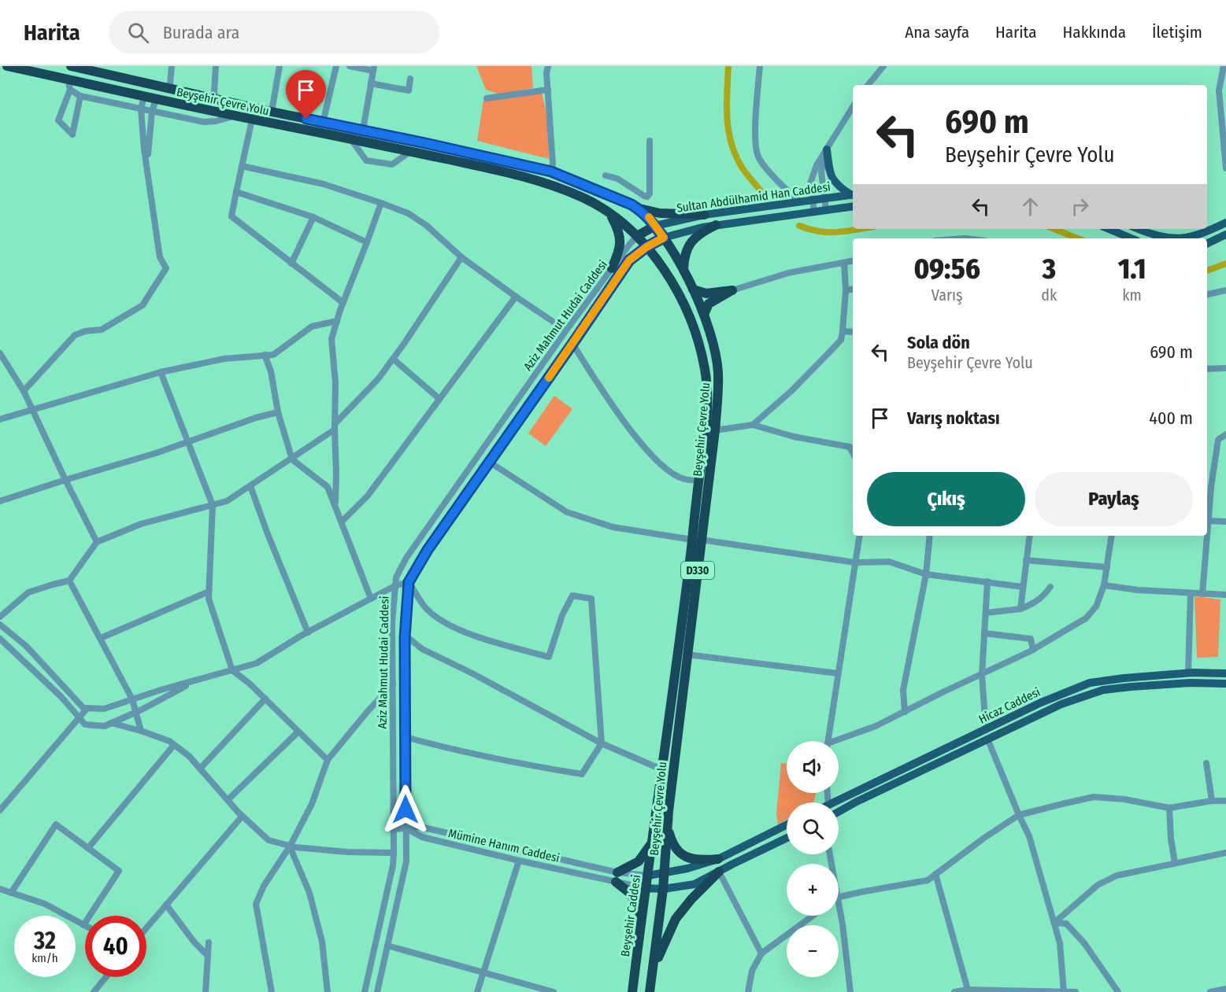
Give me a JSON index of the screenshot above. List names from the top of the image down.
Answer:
{
  "streets": {
    "highway": ["Beyşehir Çevre Yolu", "D330", "Beyşehir Caddesi"],
    "main road": ["Sultan Abdülhamid Han Caddesi", "Hicaz Caddesi"],
    "street": ["Aziz Mahmut Hudai Caddesi", "Mümine Hanım Caddesi"]
  },
  "crossings": [
    ["Beyşehir Çevre Yolu", "Sultan Abdülhamid Han Caddesi"],
    ["Beyşehir Çevre Yolu", "Aziz Mahmut Hudai Caddesi"],
    ["Beyşehir Çevre Yolu", "D330"],
    ["Beyşehir Çevre Yolu", "Beyşehir Caddesi"],
    ["Aziz Mahmut Hudai Caddesi", "Mümine Hanım Caddesi"],
    ["Mümine Hanım Caddesi", "Beyşehir Caddesi"]
  ],
  "page": {
    "header": "Harita",
    "search": "Burada ara",
    "nav": [
      "Ana sayfa",
      "Harita",
      "Hakkında",
      "İletişim"
    ],
    "turn": ["690 m", "Beyşehir Çevre Yolu"],
    "eta": [
      "09:56",
      "Varış",
      "3",
      "dk",
      "1.1",
      "km"
    ],
    "list": [
      {
        "name": "Sola dön",
        "note": "Beyşehir Çevre Yolu",
        "value": "690 m"
      },
      {
        "name": "Varış noktası",
        "value": "400 m"
      }
    ],
    "buttons": ["Çıkış", "Paylaş"],
    "map_buttons": ["+", "−"],
    "speed": "32 km/h",
    "limit": "40"
  }
}
